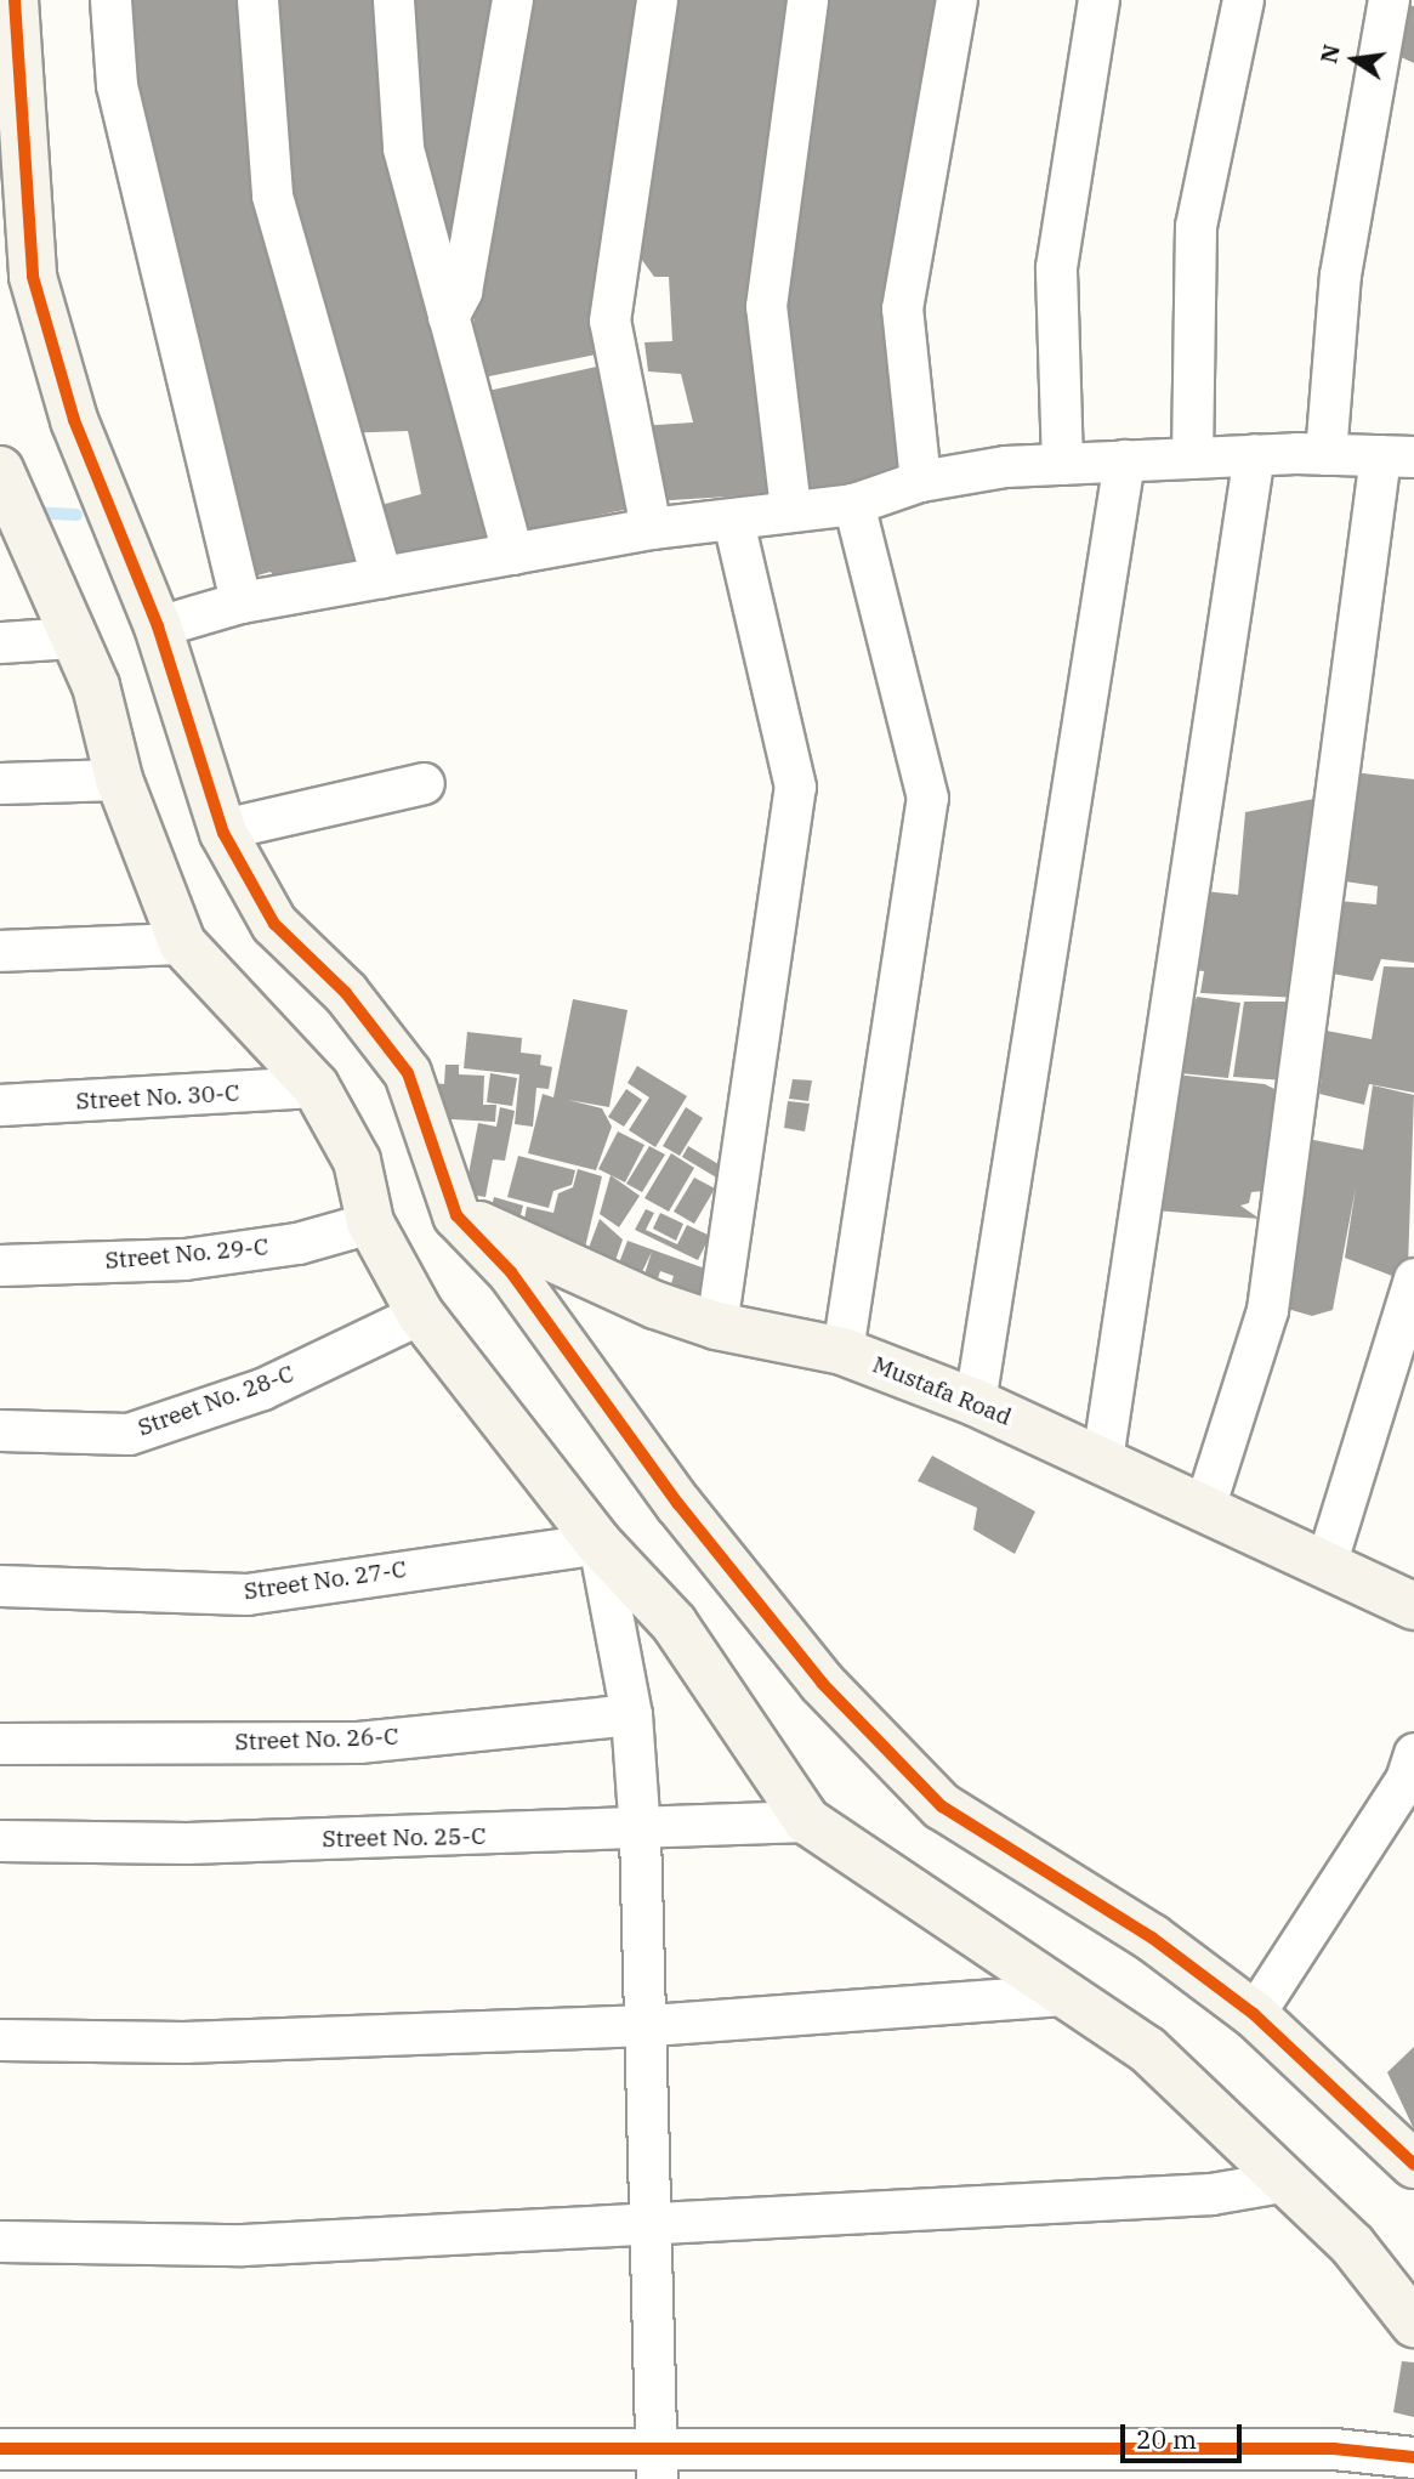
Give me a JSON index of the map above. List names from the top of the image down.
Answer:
{
  "streets": {
    "street": [
      "Street No. 30-C",
      "Street No. 29-C",
      "Mustafa Road",
      "Street No. 28-C",
      "Street No. 27-C",
      "Street No. 26-C",
      "Street No. 25-C"
    ]
  },
  "scale_bar": "20 m",
  "north": "left"
}
